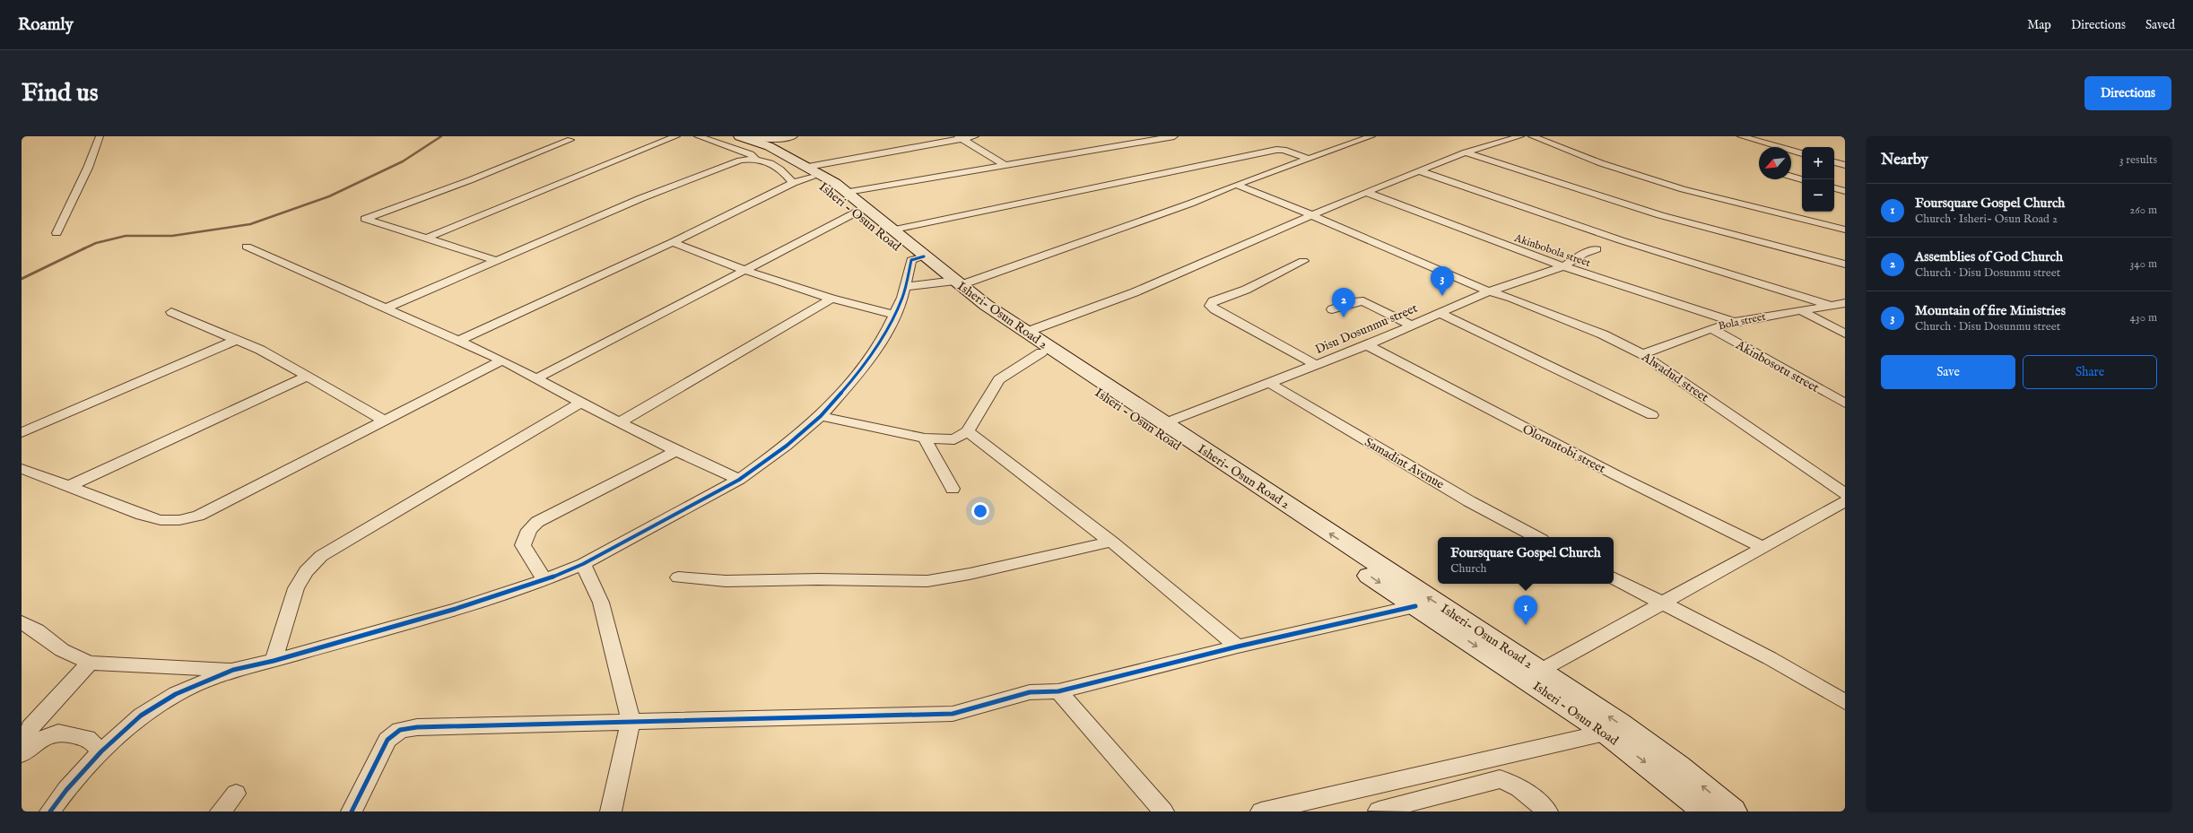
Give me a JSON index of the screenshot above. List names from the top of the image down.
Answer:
{
  "streets": {
    "main road": ["Isheri - Osun Road", "Isheri- Osun Road 2"],
    "street": [
      "Akinbobola street",
      "Bola street",
      "Disu Dosunmu street",
      "Akinbosotu street",
      "Alwadud street",
      "Oloruntobi street",
      "Samadint Avenue"
    ]
  },
  "crossings": [
    ["Isheri - Osun Road", "Isheri- Osun Road 2"],
    ["Akinbobola street", "Bola street"],
    ["Akinbobola street", "Disu Dosunmu street"],
    ["Isheri- Osun Road 2", "Disu Dosunmu street"],
    ["Bola street", "Akinbosotu street"],
    ["Bola street", "Alwadud street"],
    ["Disu Dosunmu street", "Alwadud street"],
    ["Disu Dosunmu street", "Oloruntobi street"],
    ["Disu Dosunmu street", "Samadint Avenue"]
  ],
  "one_way": ["Isheri - Osun Road", "Isheri- Osun Road 2"],
  "north": "bottom left",
  "page": {
    "header": "Roamly",
    "nav": ["Map", "Directions", "Saved"],
    "buttons": [
      "Directions",
      ["Save", "Share"]
    ],
    "title": "Find us",
    "heading": ["Nearby", "3 results"],
    "map_buttons": ["+", "−"],
    "list": [
      {
        "mark": "1",
        "name": "Foursquare Gospel Church",
        "note": "Church · Isheri- Osun Road 2",
        "value": "260 m"
      },
      {
        "mark": "2",
        "name": "Assemblies of God Church",
        "note": "Church · Disu Dosunmu street",
        "value": "340 m"
      },
      {
        "mark": "3",
        "name": "Mountain of fire Ministries",
        "note": "Church · Disu Dosunmu street",
        "value": "430 m"
      }
    ],
    "pins": ["3", "2", "1"],
    "popup": ["Foursquare Gospel Church", "Church"]
  }
}
